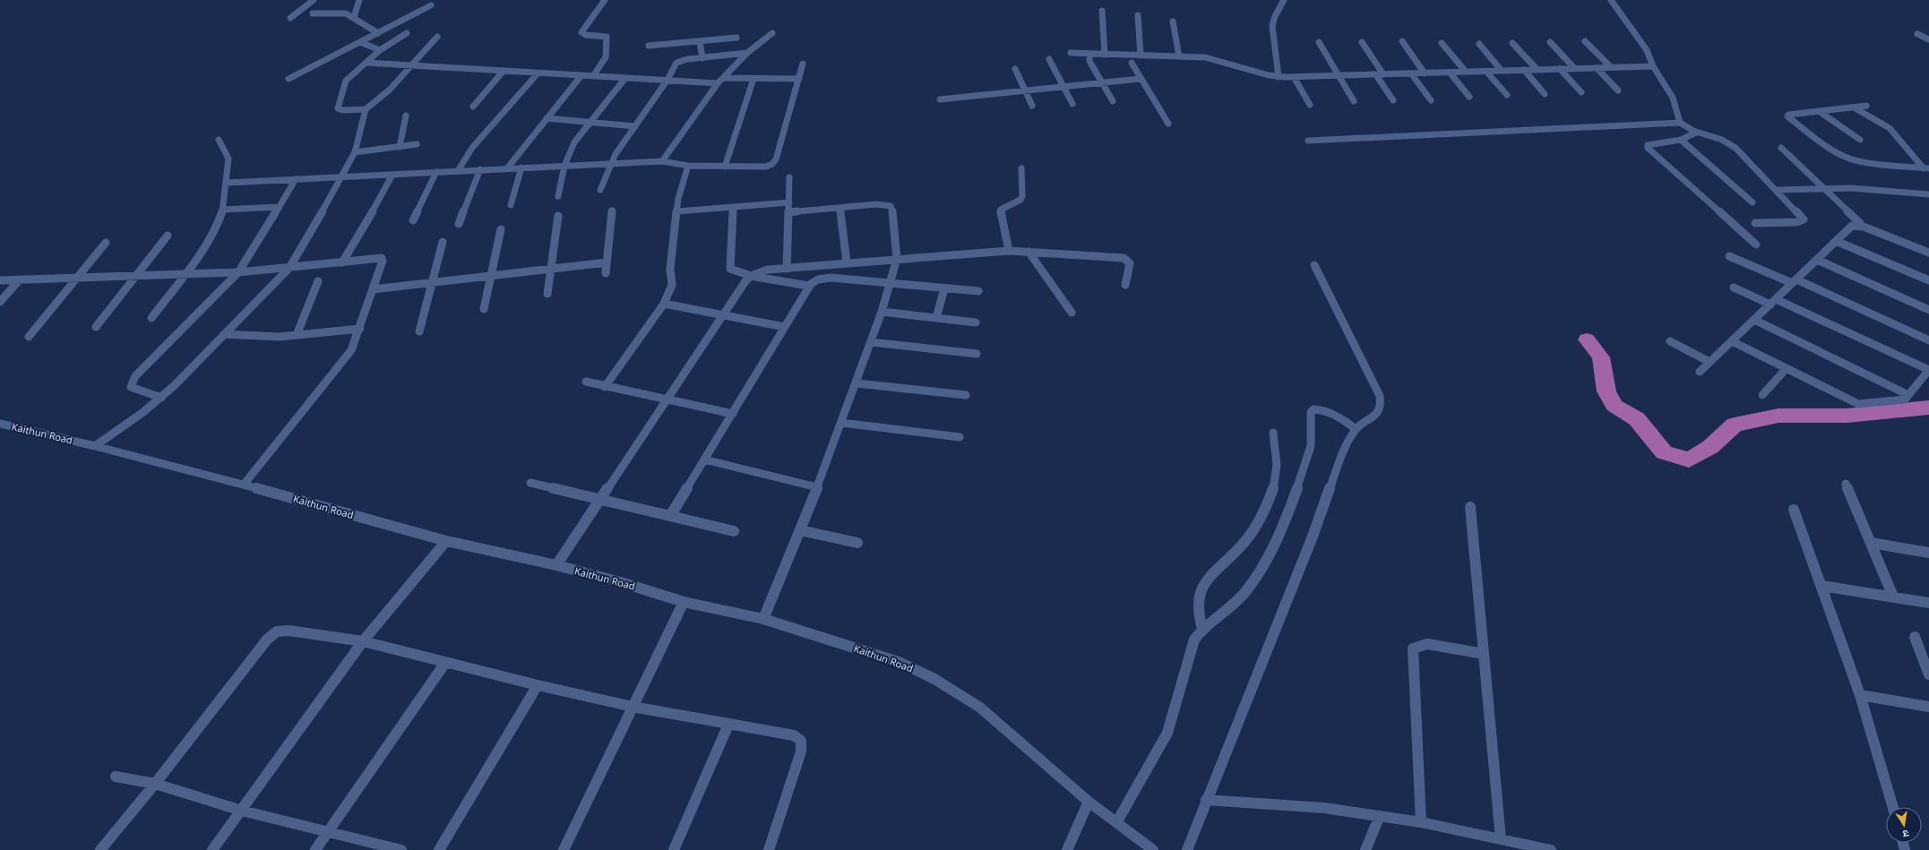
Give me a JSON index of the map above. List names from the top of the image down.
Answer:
{
  "streets": {
    "street": ["Kaithun Road"]
  },
  "north": "bottom"
}
